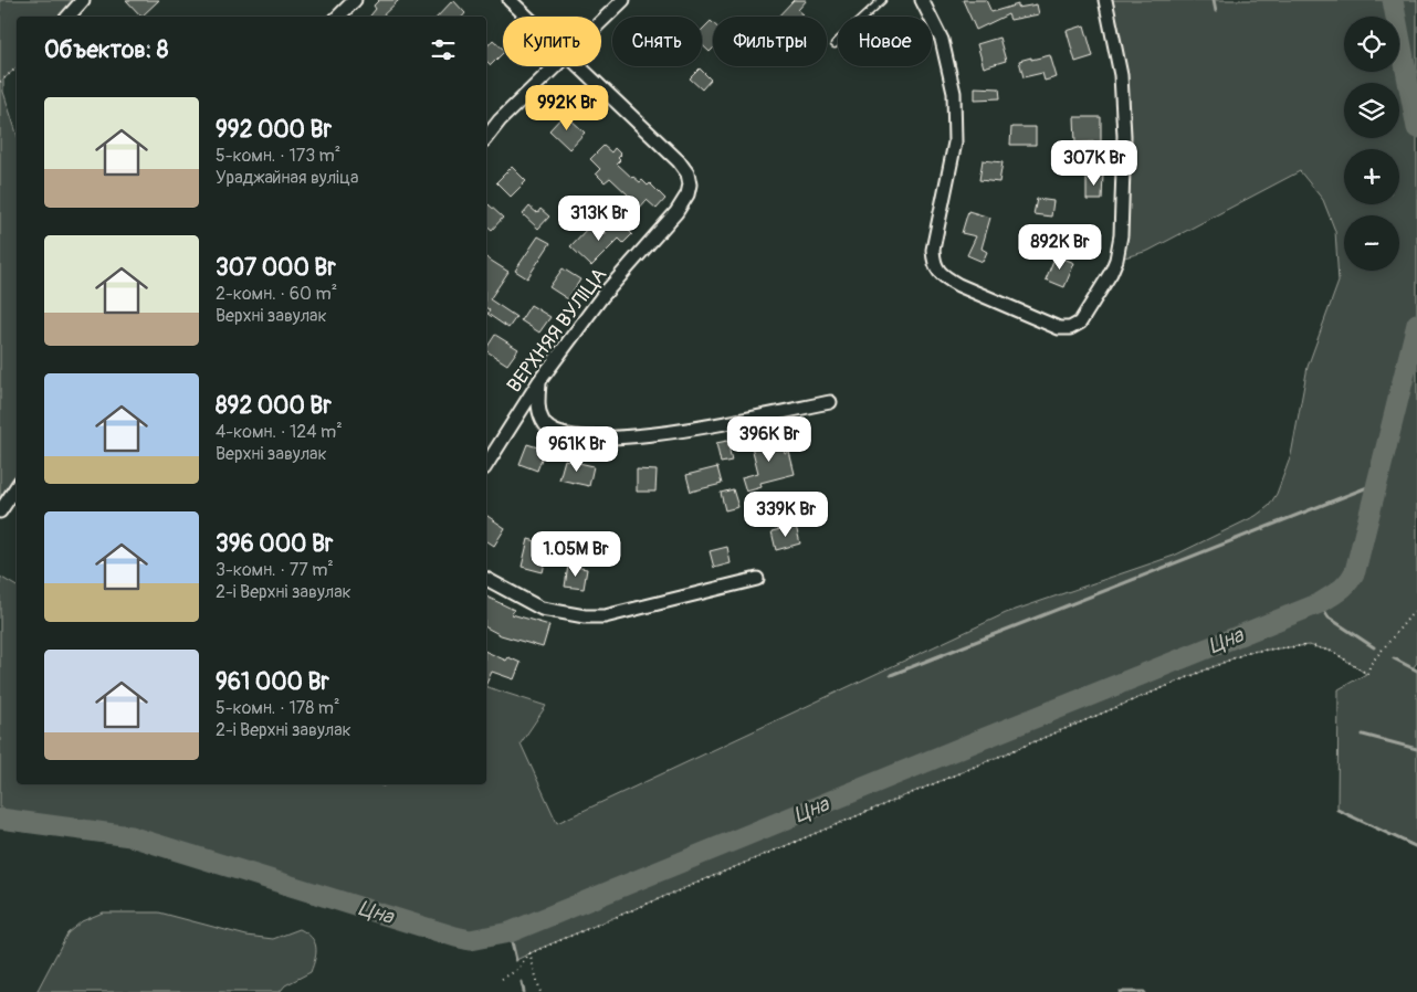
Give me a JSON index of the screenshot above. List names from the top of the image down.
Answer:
{
  "streets": {
    "street": ["ВЕРХНЯЯ ВУЛІЦА"]
  },
  "water": ["Цна"],
  "page": {
    "map_buttons": ["+", "−"],
    "chip": [
      "Купить",
      "Снять",
      "Фильтры",
      "Новое"
    ],
    "heading": "Объектов: 8",
    "list": [
      {
        "name": "992 000 Br",
        "note": "5-комн. · 173 m² · Ураджайная вуліца"
      },
      {
        "name": "307 000 Br",
        "note": "2-комн. · 60 m² · Верхні завулак"
      },
      {
        "name": "892 000 Br",
        "note": "4-комн. · 124 m² · Верхні завулак"
      },
      {
        "name": "396 000 Br",
        "note": "3-комн. · 77 m² · 2-і Верхні завулак"
      },
      {
        "name": "961 000 Br",
        "note": "5-комн. · 178 m² · 2-і Верхні завулак"
      }
    ],
    "price": [
      "992K Br",
      "307K Br",
      "313K Br",
      "892K Br",
      "396K Br",
      "961K Br",
      "339K Br",
      "1.05M Br"
    ]
  }
}
